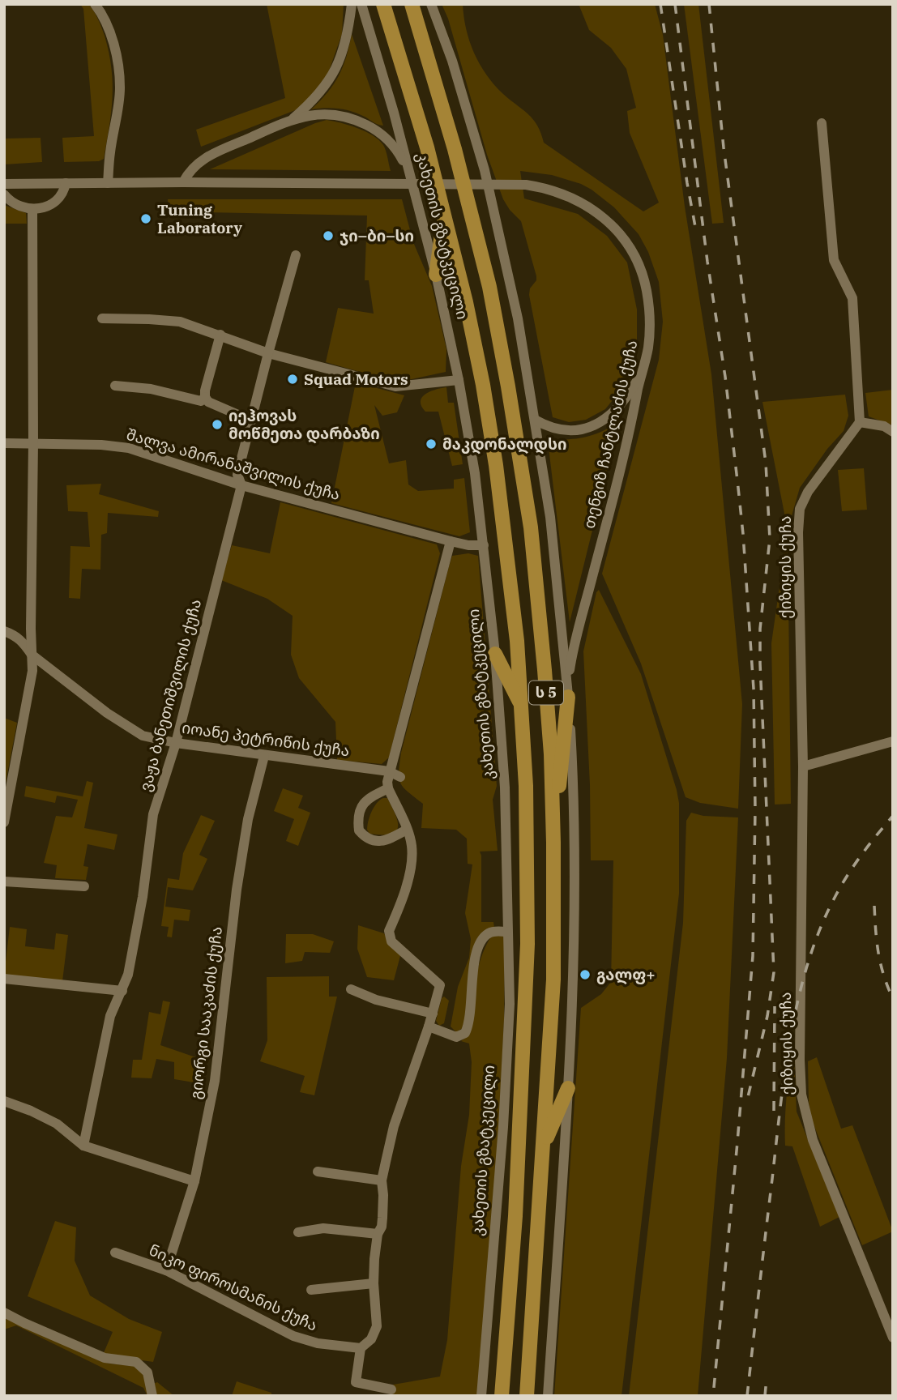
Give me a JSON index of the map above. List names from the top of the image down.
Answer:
{
  "streets": {
    "highway": ["კახეთის გზატკეცილი", "ს 5"],
    "street": [
      "თენგიზ ჩანტლაძის ქუჩა",
      "შალვა ამირანაშვილის ქუჩა",
      "ქიზიყის ქუჩა",
      "ვაჟა ბანეთიშვილის ქუჩა",
      "იოანე პეტრიწის ქუჩა",
      "გიორგი სააკაძის ქუჩა",
      "ნიკო ფიროსმანის ქუჩა"
    ]
  },
  "crossings": [
    ["კახეთის გზატკეცილი", "შალვა ამირანაშვილის ქუჩა"],
    ["შალვა ამირანაშვილის ქუჩა", "ვაჟა ბანეთიშვილის ქუჩა"],
    ["ვაჟა ბანეთიშვილის ქუჩა", "იოანე პეტრიწის ქუჩა"],
    ["იოანე პეტრიწის ქუჩა", "გიორგი სააკაძის ქუჩა"],
    ["გიორგი სააკაძის ქუჩა", "ნიკო ფიროსმანის ქუჩა"]
  ],
  "places": [
    "Tuning Laboratory",
    "ჯი–ბი–სი",
    "Squad Motors",
    "იეჰოვას მოწმეთა დარბაზი",
    "მაკდონალდსი",
    "გალფ+"
  ]
}
